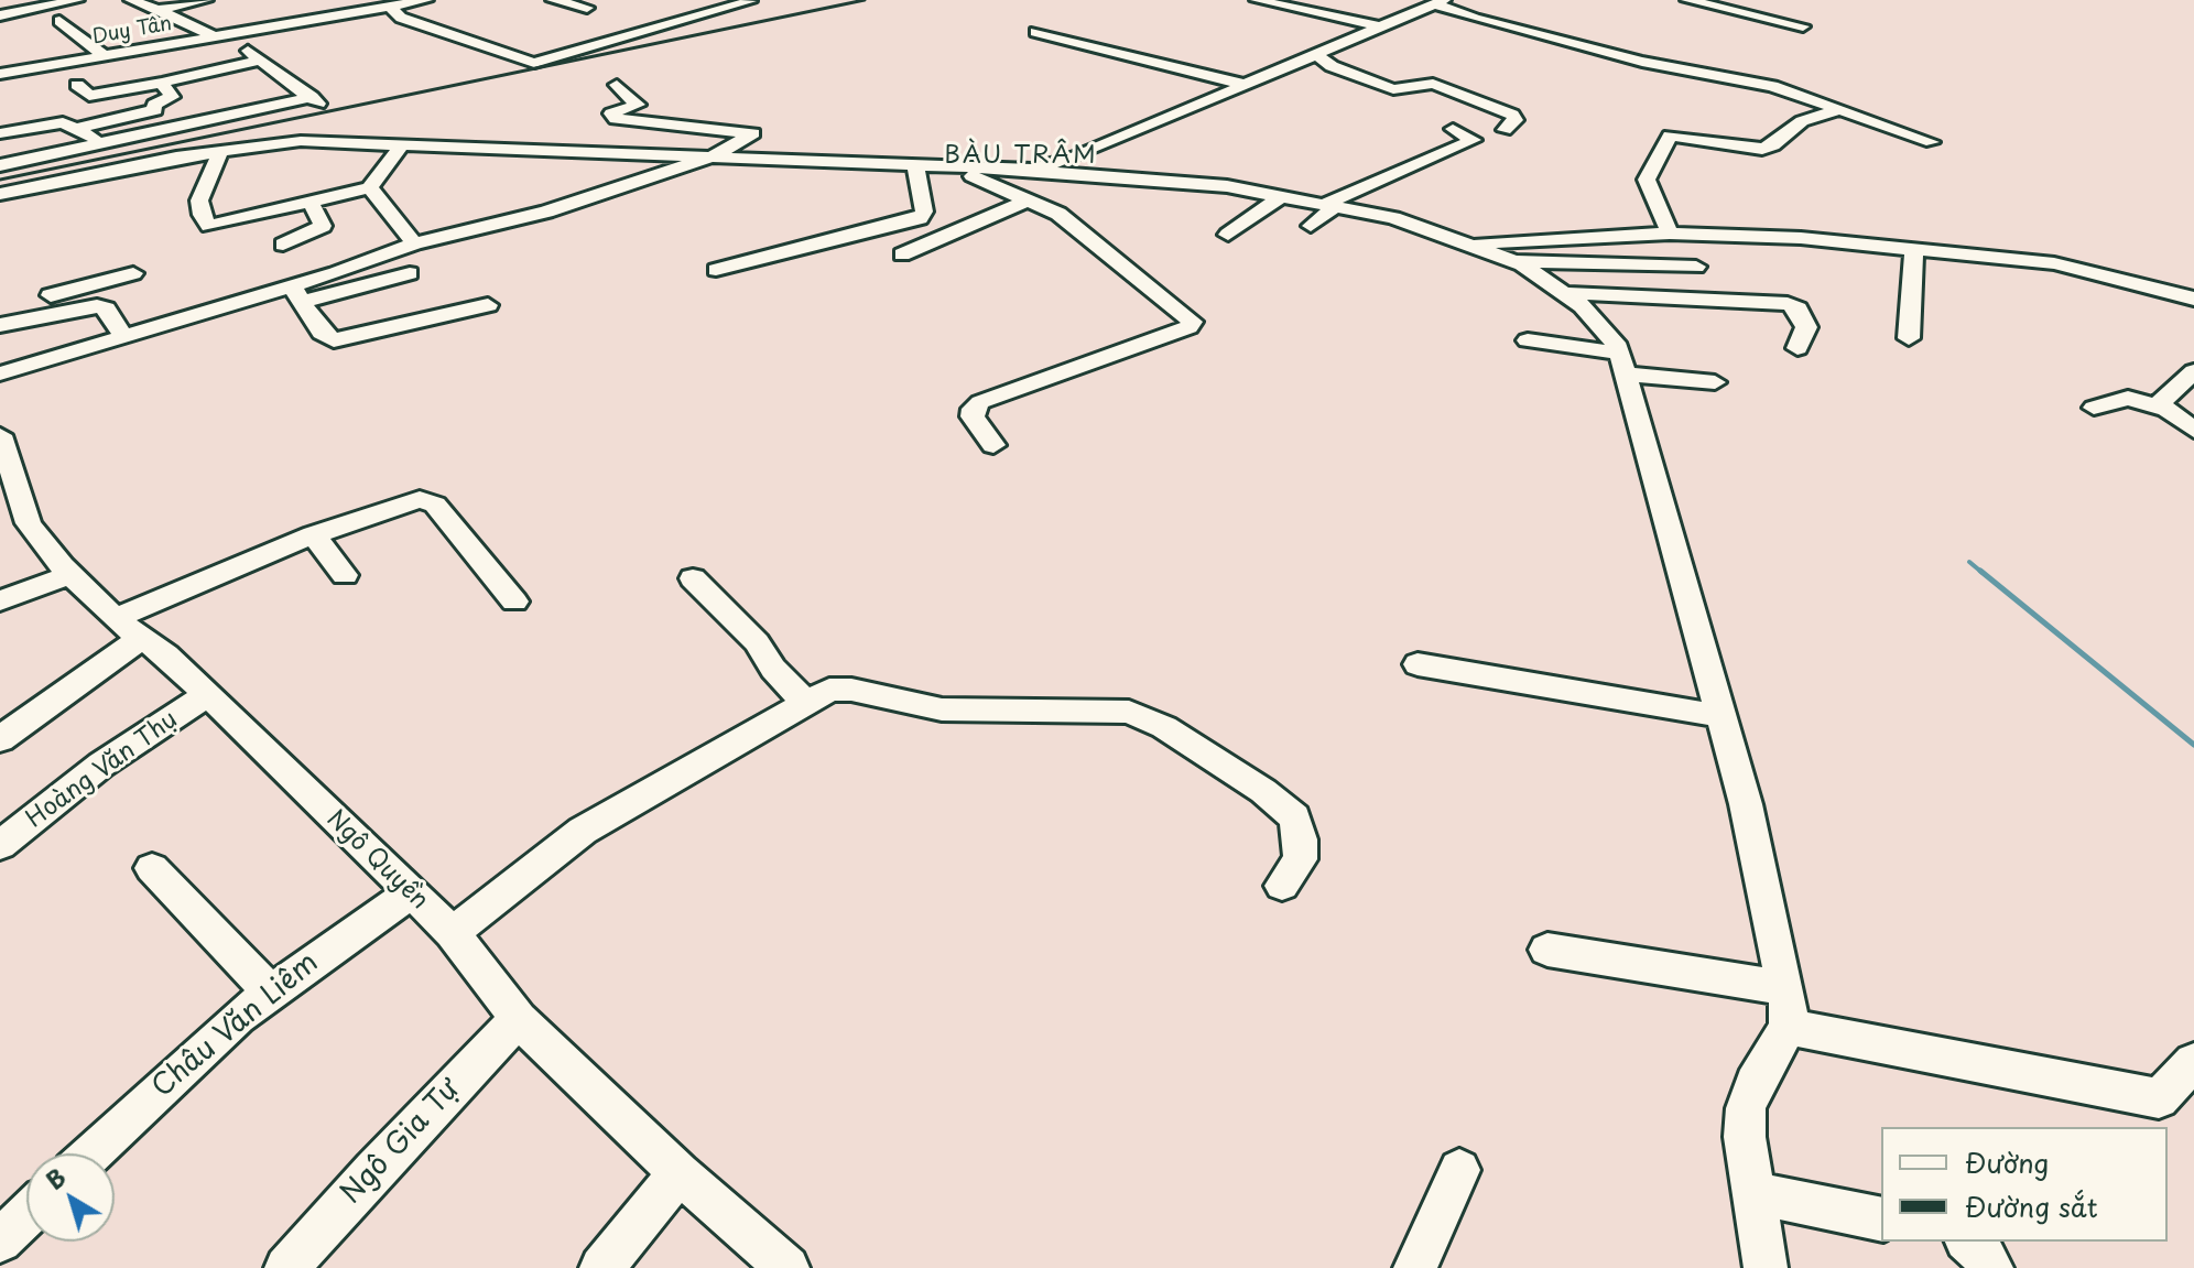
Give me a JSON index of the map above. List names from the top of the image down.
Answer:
{
  "streets": {
    "street": [
      "Duy Tân",
      "Hoàng Văn Thụ",
      "Ngô Quyền",
      "Châu Văn Liêm",
      "Ngô Gia Tự"
    ]
  },
  "crossings": [
    ["Hoàng Văn Thụ", "Ngô Quyền"],
    ["Ngô Quyền", "Châu Văn Liêm"],
    ["Ngô Quyền", "Ngô Gia Tự"]
  ],
  "districts": ["BÀU TRÂM"],
  "legend": ["Đường", "Đường sắt"],
  "north": "top left"
}
